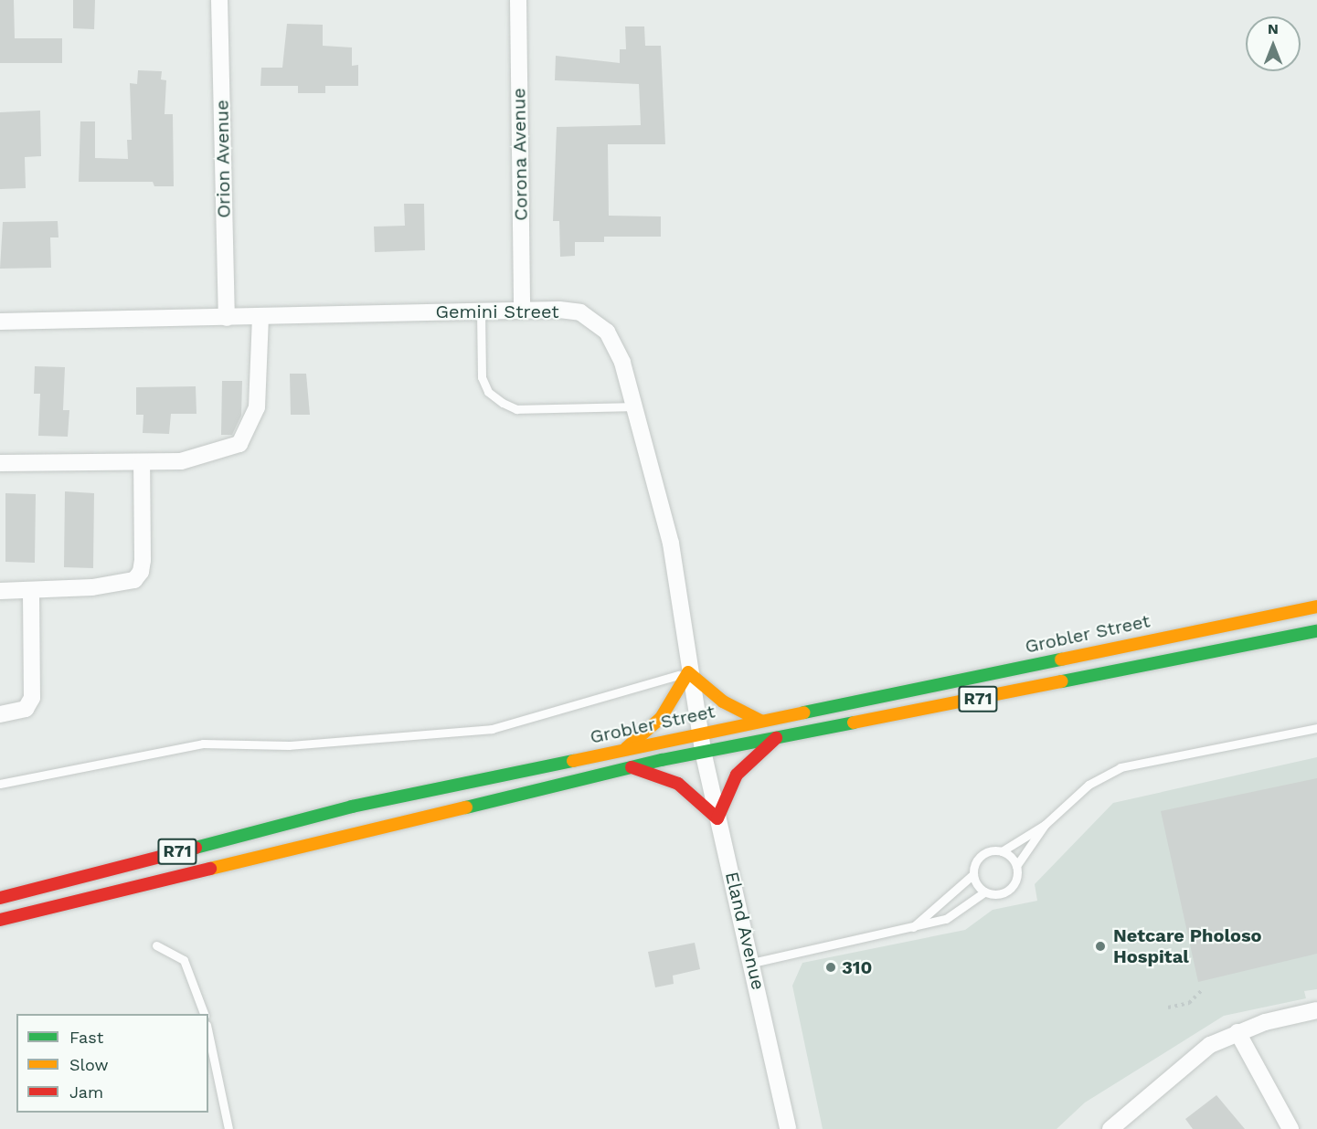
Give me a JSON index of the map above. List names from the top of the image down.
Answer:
{
  "streets": {
    "main road": ["Grobler Street", "R71"],
    "street": [
      "Corona Avenue",
      "Orion Avenue",
      "Gemini Street",
      "Eland Avenue"
    ]
  },
  "crossings": [
    ["Corona Avenue", "Gemini Street"],
    ["Orion Avenue", "Gemini Street"],
    ["Gemini Street", "Grobler Street"],
    ["Gemini Street", "Eland Avenue"],
    ["Grobler Street", "Eland Avenue"]
  ],
  "places": ["Netcare Pholoso Hospital", "310"],
  "legend": ["Fast", "Slow", "Jam"],
  "north": "top"
}
